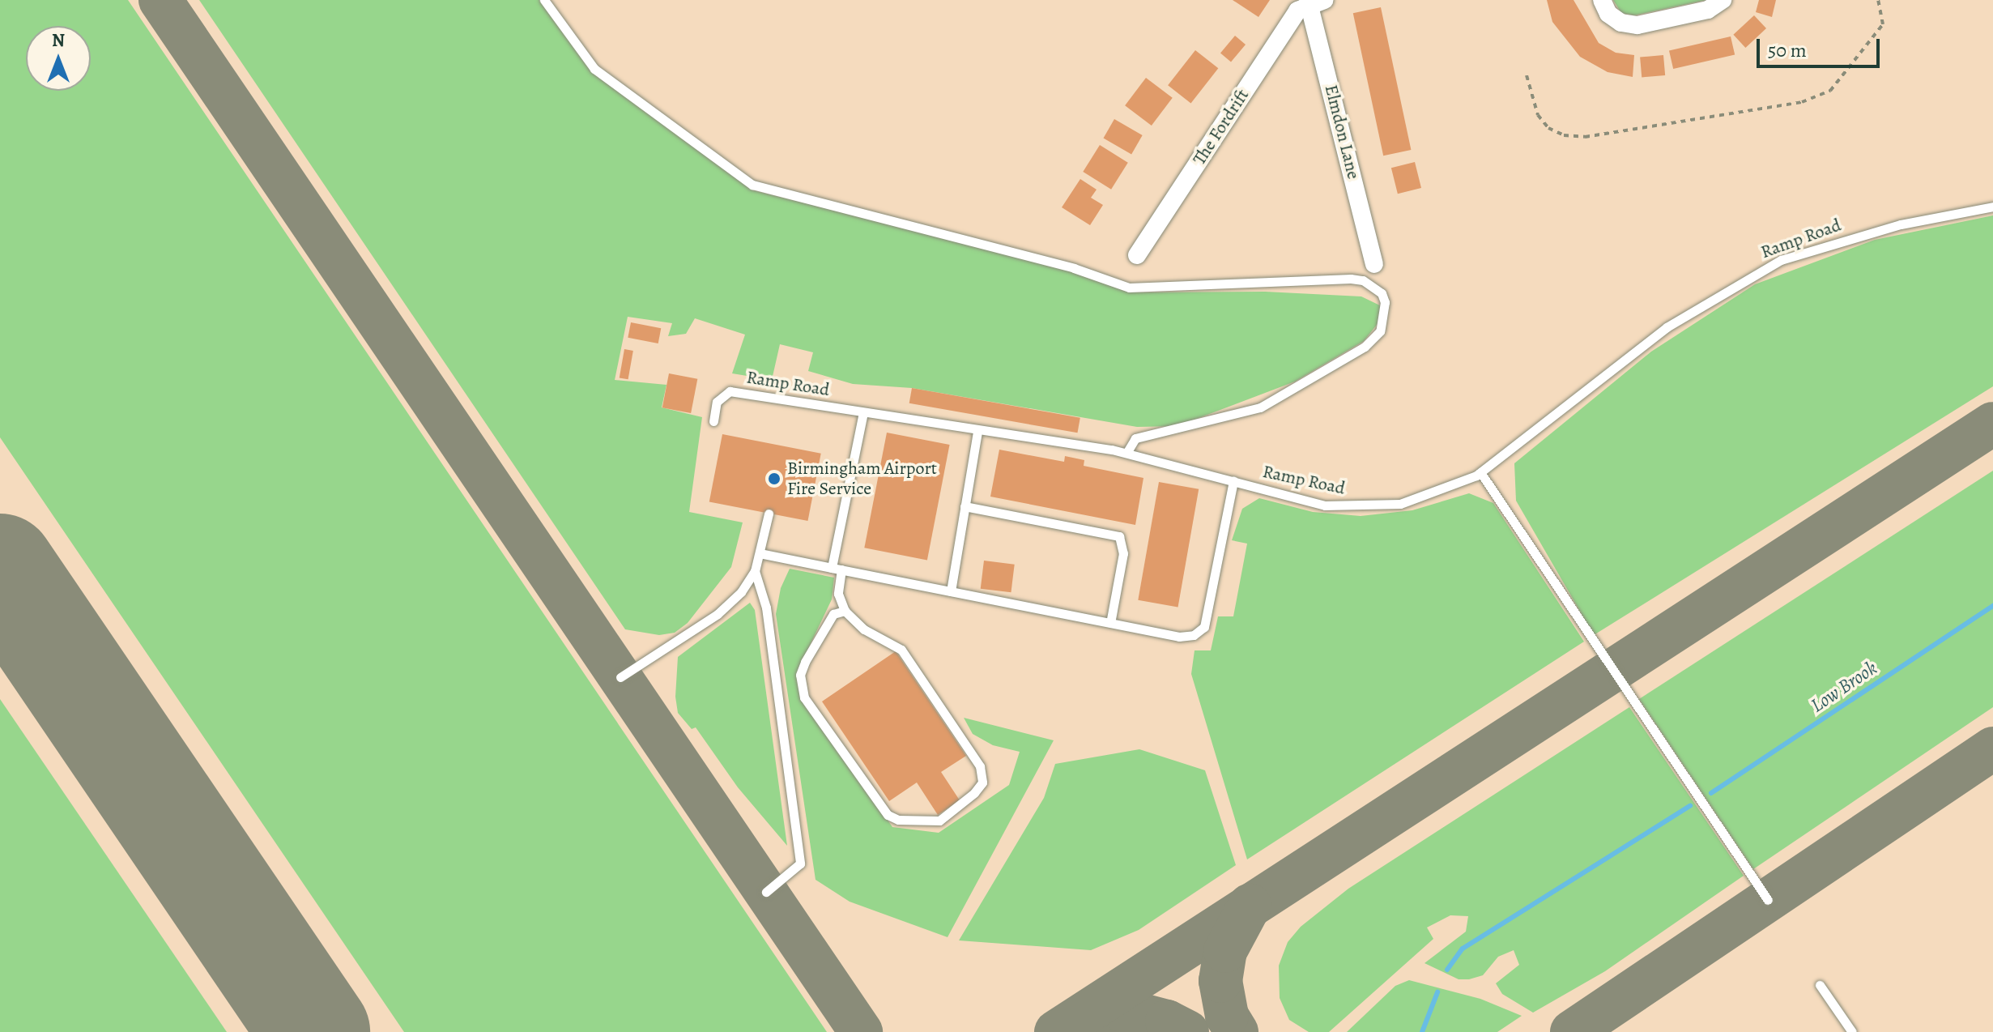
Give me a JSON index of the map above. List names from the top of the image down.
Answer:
{
  "streets": {
    "street": ["The Fordrift", "Elmdon Lane"],
    "lane": ["Ramp Road"]
  },
  "crossings": [
    ["The Fordrift", "Elmdon Lane"]
  ],
  "water": ["Low Brook"],
  "places": ["Birmingham Airport Fire Service"],
  "scale_bar": "50 m",
  "north": "top"
}
